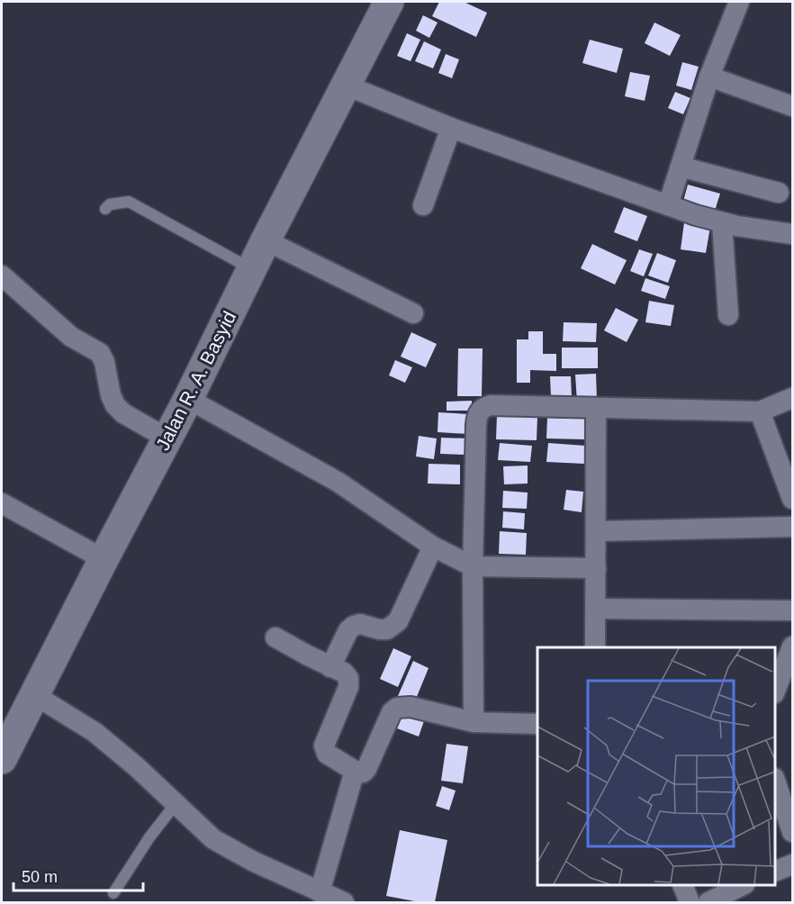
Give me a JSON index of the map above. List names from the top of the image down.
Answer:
{
  "streets": {
    "main road": ["Jalan R. A. Basyid"]
  },
  "scale_bar": "50 m"
}
